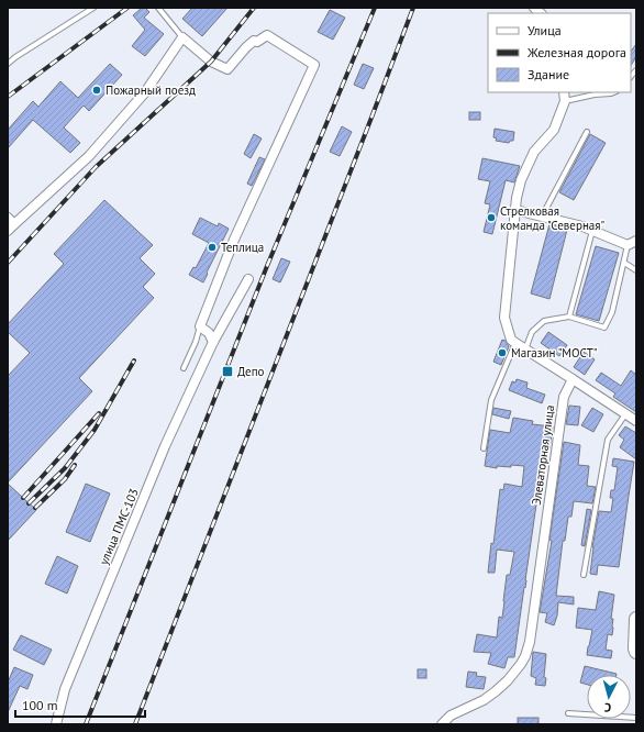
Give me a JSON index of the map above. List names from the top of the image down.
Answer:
{
  "streets": {
    "street": ["Элеваторная улица", "улица ПМС-103"]
  },
  "places": {
    "other": [
      "Пожарный поезд",
      "Стрелковая команда \"Северная\"",
      "Теплица",
      "Магазин \"МОСТ\""
    ],
    "transit": ["Депо"]
  },
  "legend": ["Улица", "Железная дорога", "Здание"],
  "scale_bar": "100 m",
  "north": "bottom"
}
